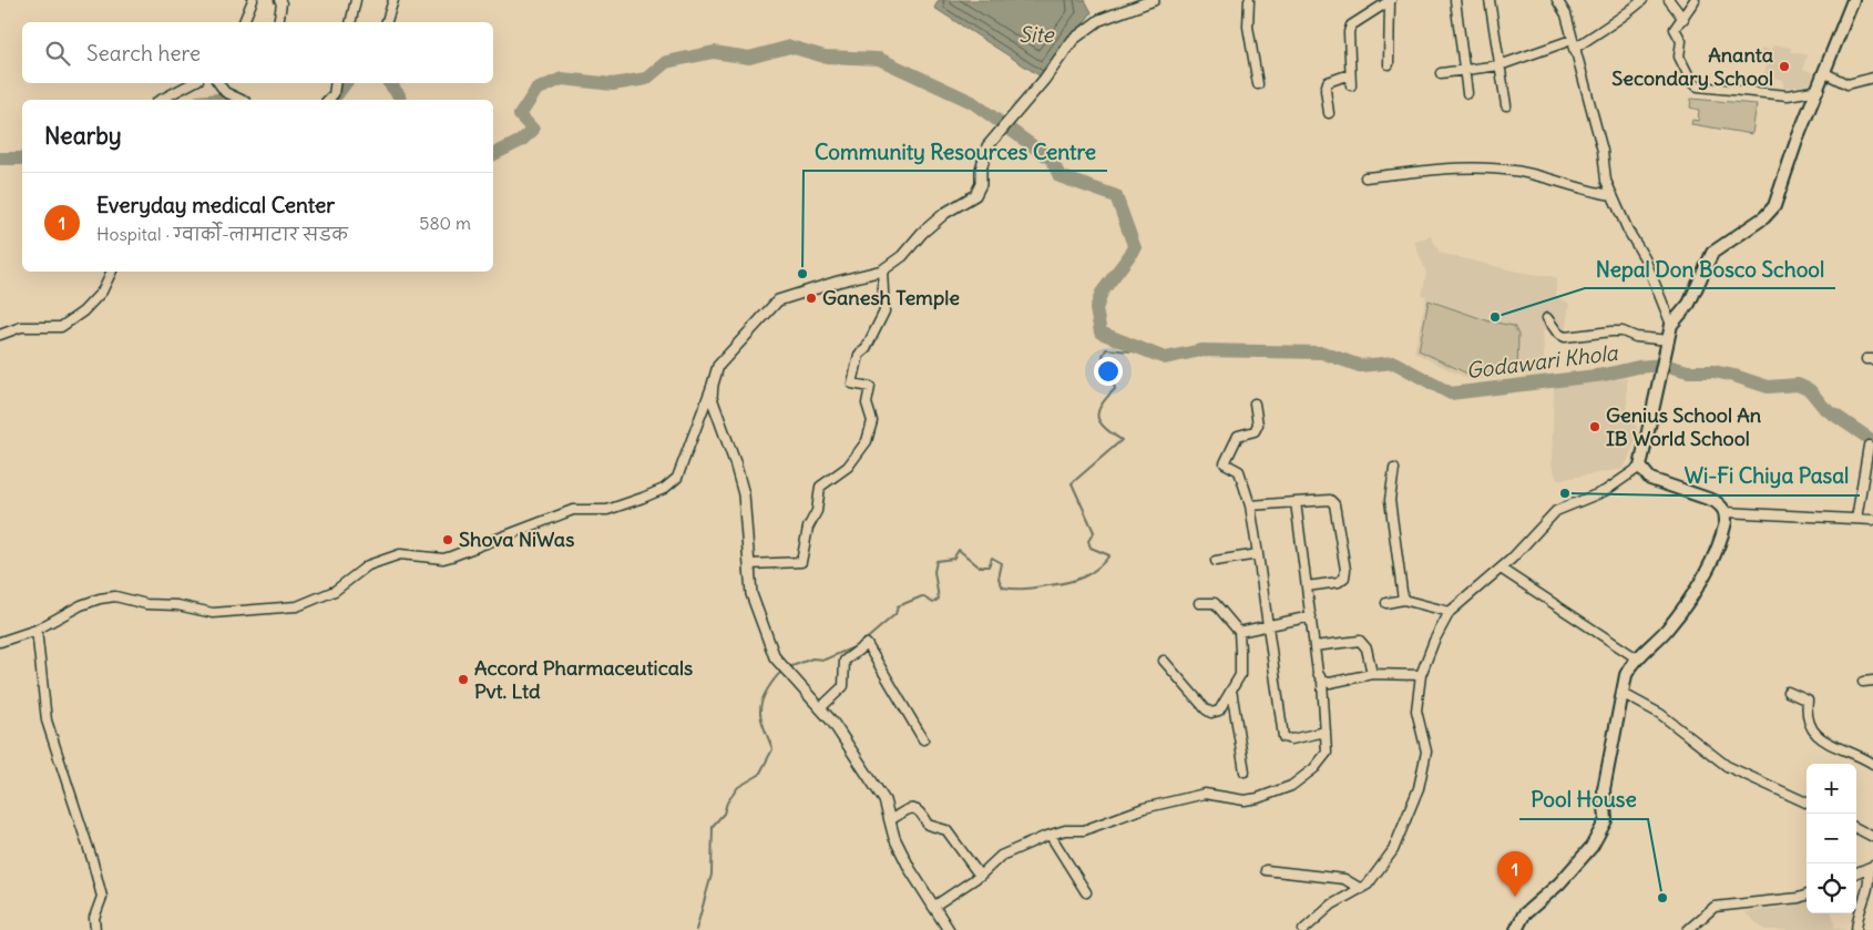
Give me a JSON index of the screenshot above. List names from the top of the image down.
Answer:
{
  "water": ["Site", "Godawari Khola"],
  "places": [
    "Ananta Secondary School",
    "Community Resources Centre",
    "Ganesh Temple",
    "Nepal Don Bosco School",
    "Genius School An IB World School",
    "Wi-Fi Chiya Pasal",
    "Shova NiWas",
    "Accord Pharmaceuticals Pvt. Ltd",
    "Pool House"
  ],
  "page": {
    "search": "Search here",
    "heading": "Nearby",
    "list": [
      {
        "mark": "1",
        "name": "Everyday medical Center",
        "note": "Hospital · ग्वार्को-लामाटार सडक",
        "value": "580 m"
      }
    ],
    "map_buttons": ["+", "−"],
    "pins": "1"
  }
}
